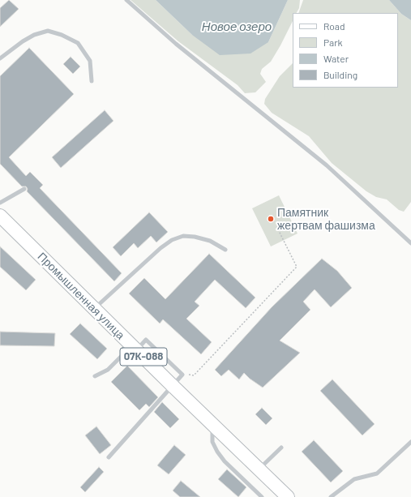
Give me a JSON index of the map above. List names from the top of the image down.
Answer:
{
  "streets": {
    "main road": ["Промышленная улица", "07К-088"]
  },
  "water": ["Новое озеро"],
  "places": ["Памятник жертвам фашизма"],
  "legend": [
    "Road",
    "Park",
    "Water",
    "Building"
  ]
}
